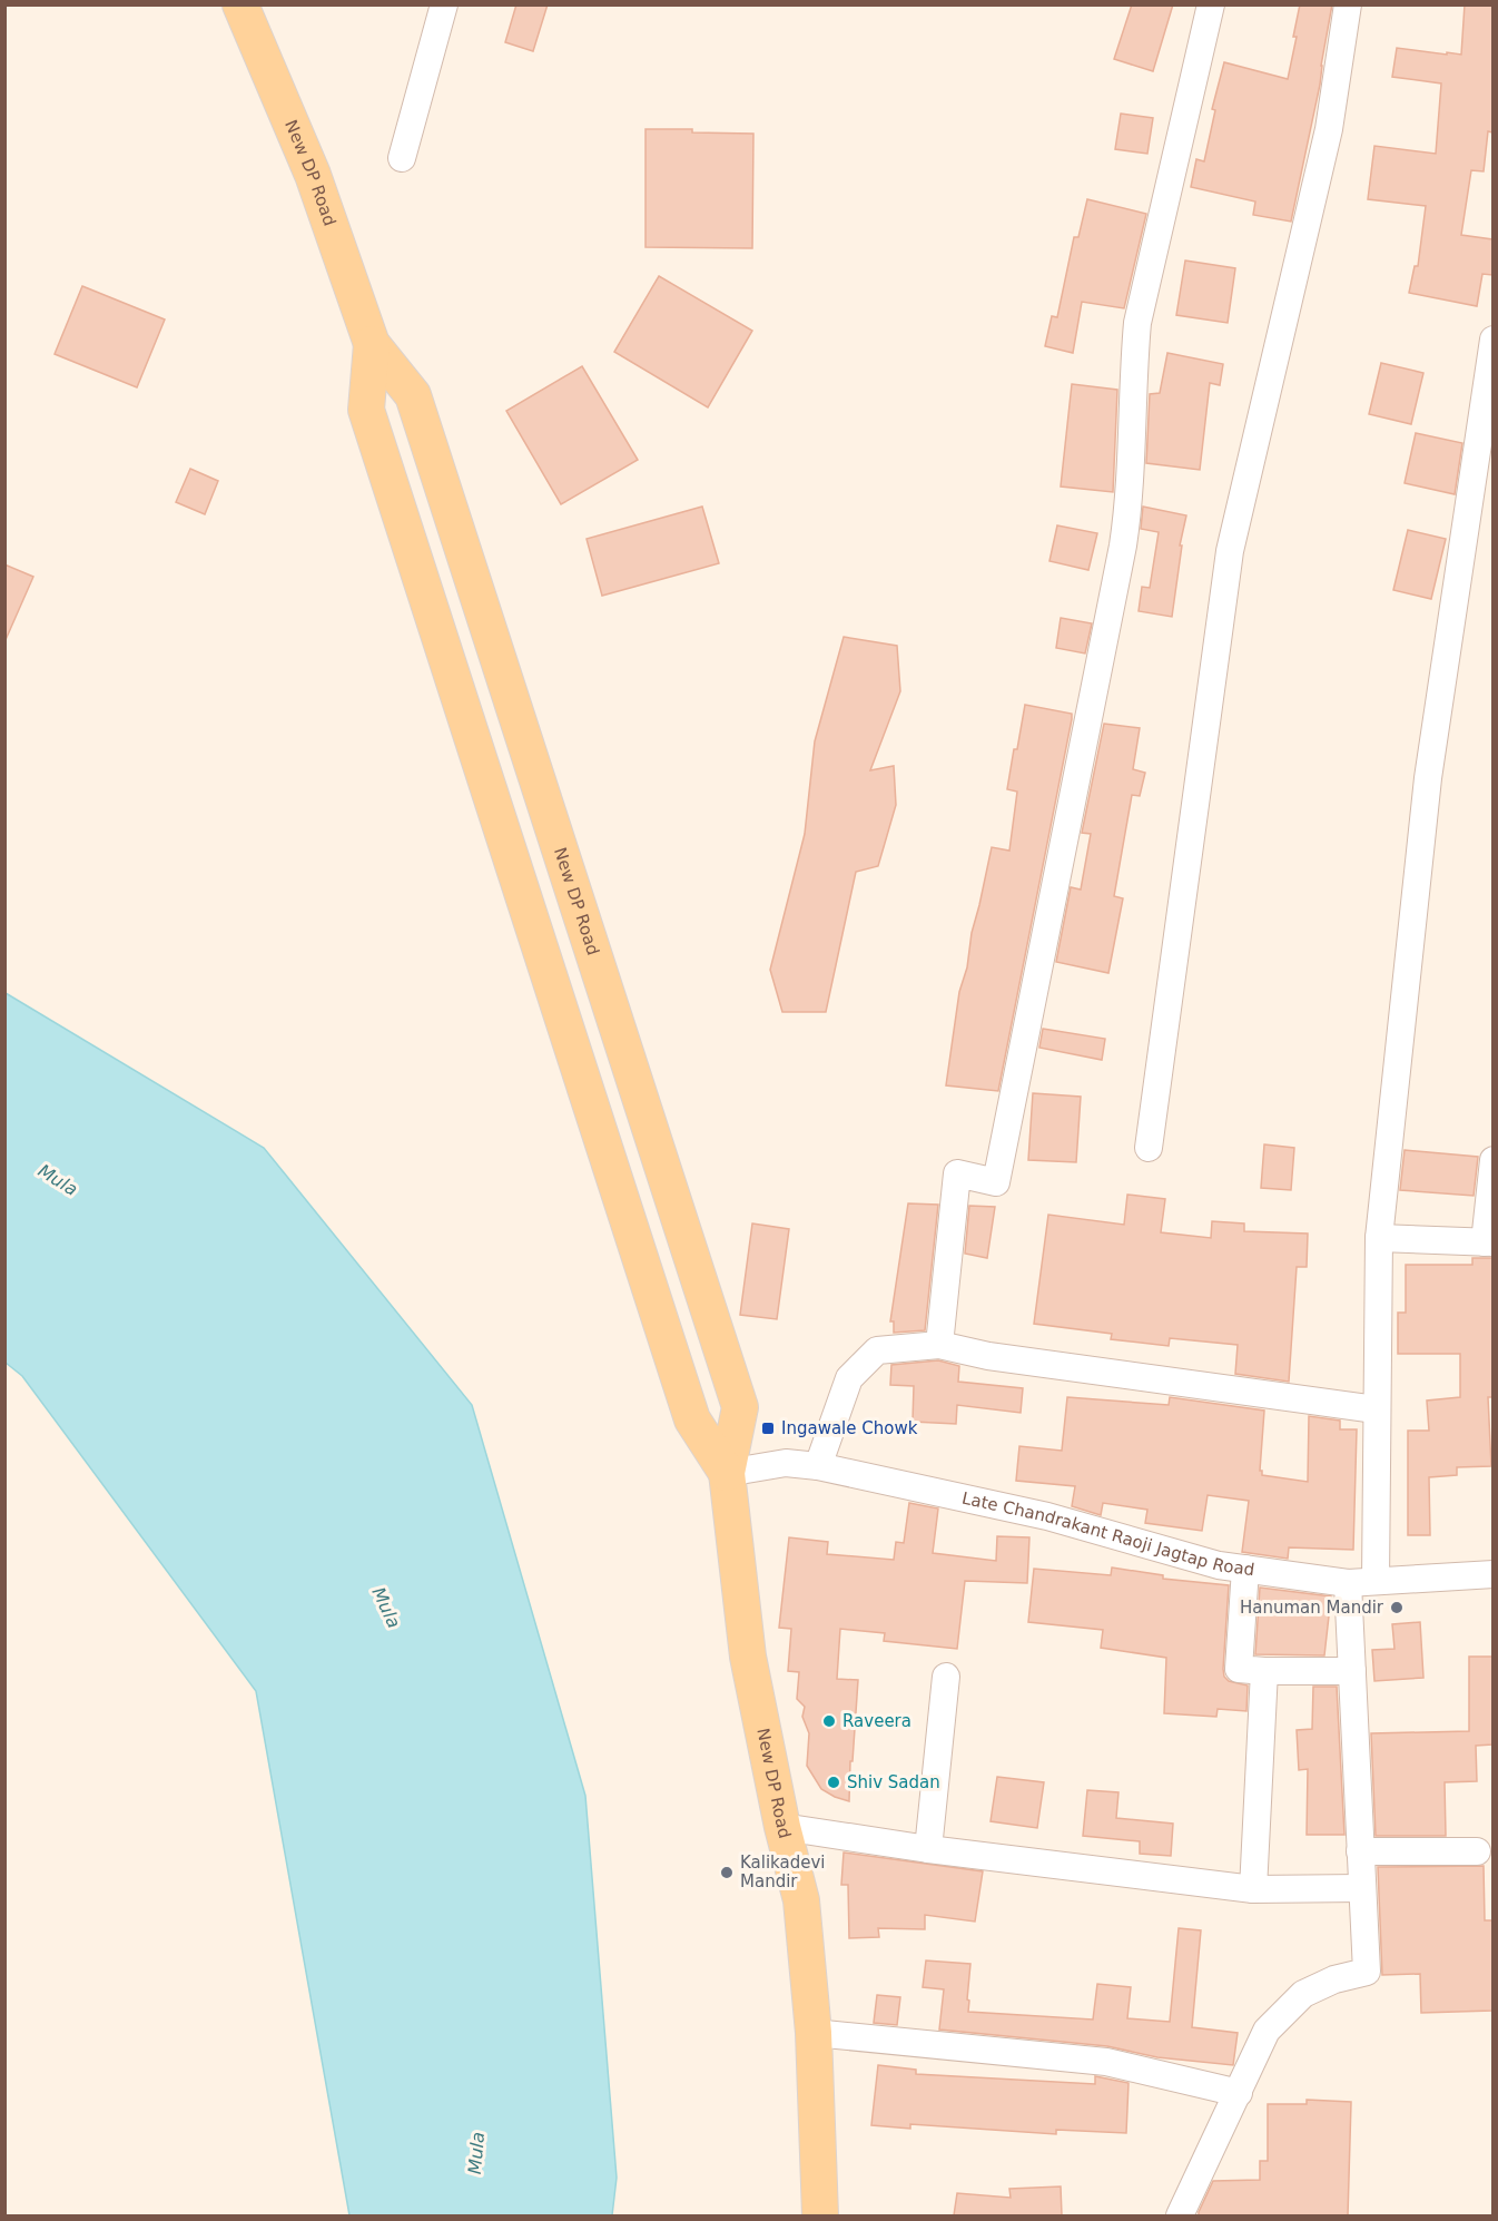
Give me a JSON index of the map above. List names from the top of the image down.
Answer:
{
  "streets": {
    "main road": ["New DP Road"],
    "street": ["Late Chandrakant Raoji Jagtap Road"]
  },
  "crossings": [
    ["New DP Road", "Late Chandrakant Raoji Jagtap Road"]
  ],
  "water": ["Mula"],
  "places": {
    "transit": ["Ingawale Chowk"],
    "other": [
      "Hanuman Mandir",
      "Raveera",
      "Shiv Sadan",
      "Kalikadevi Mandir"
    ]
  }
}
